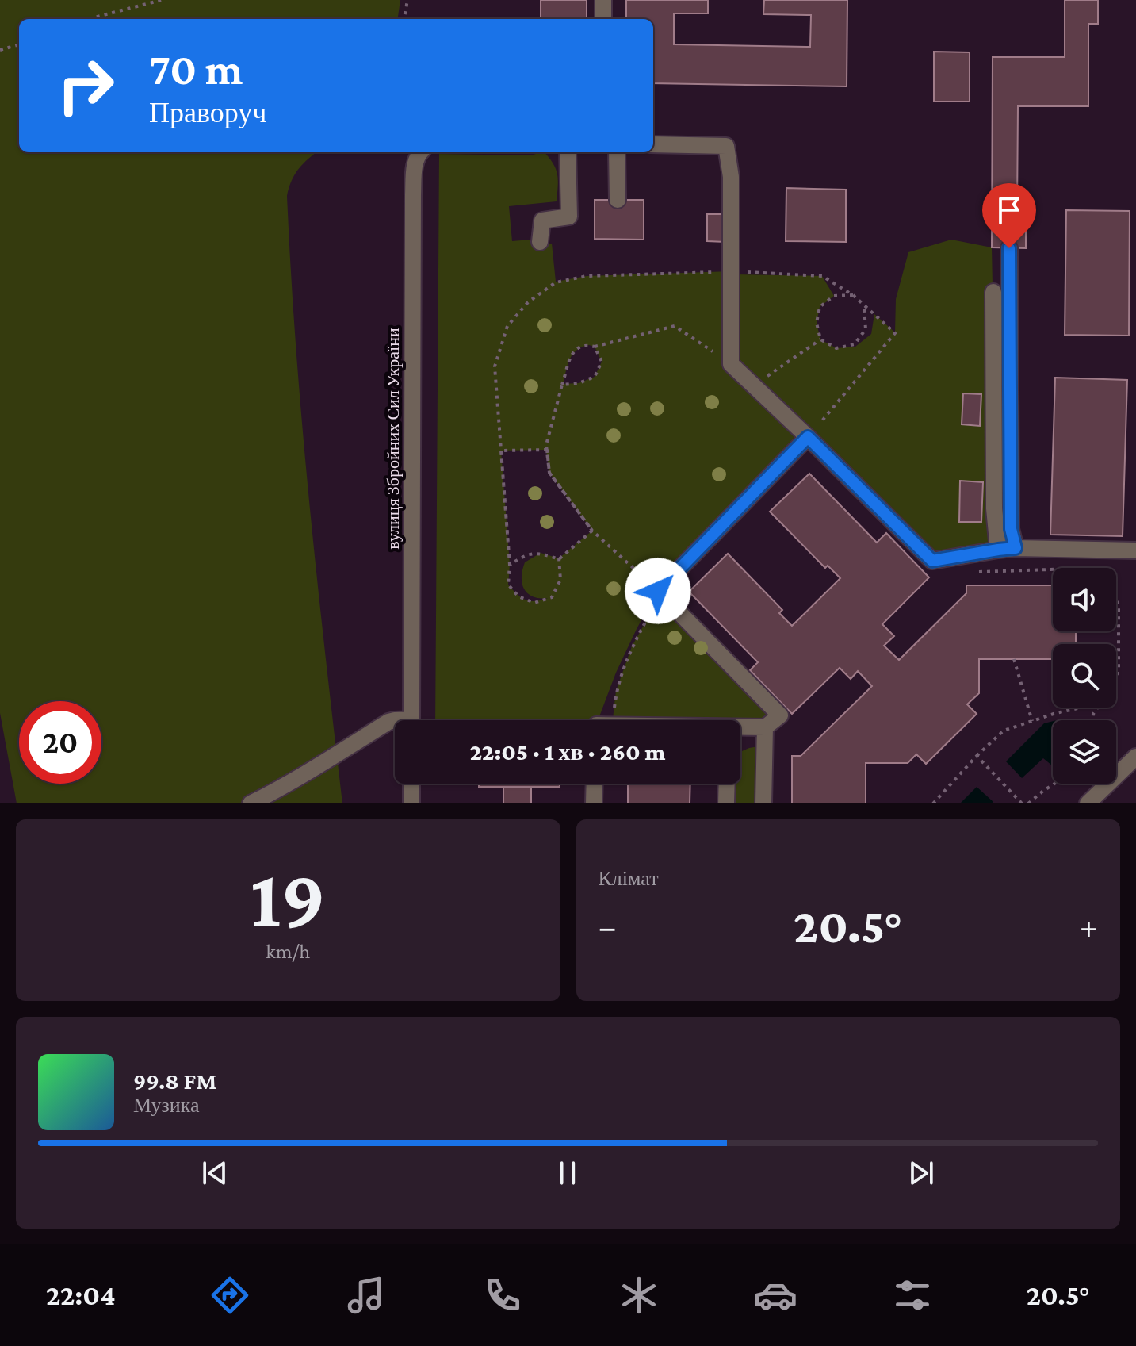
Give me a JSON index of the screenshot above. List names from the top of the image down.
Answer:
{
  "streets": {
    "street": ["вулиця Збройних Сил України"]
  },
  "page": {
    "turn": ["70 m", "Праворуч"],
    "limit": "20",
    "trip": "22:05 · 1 хв · 260 m",
    "tile": [
      ["19", "km/h"],
      "Клімат"
    ],
    "heat": ["−", "20.5°", "+"],
    "song": ["99.8 FM", "Музика"],
    "tabs": ["22:04", "20.5°"]
  }
}
